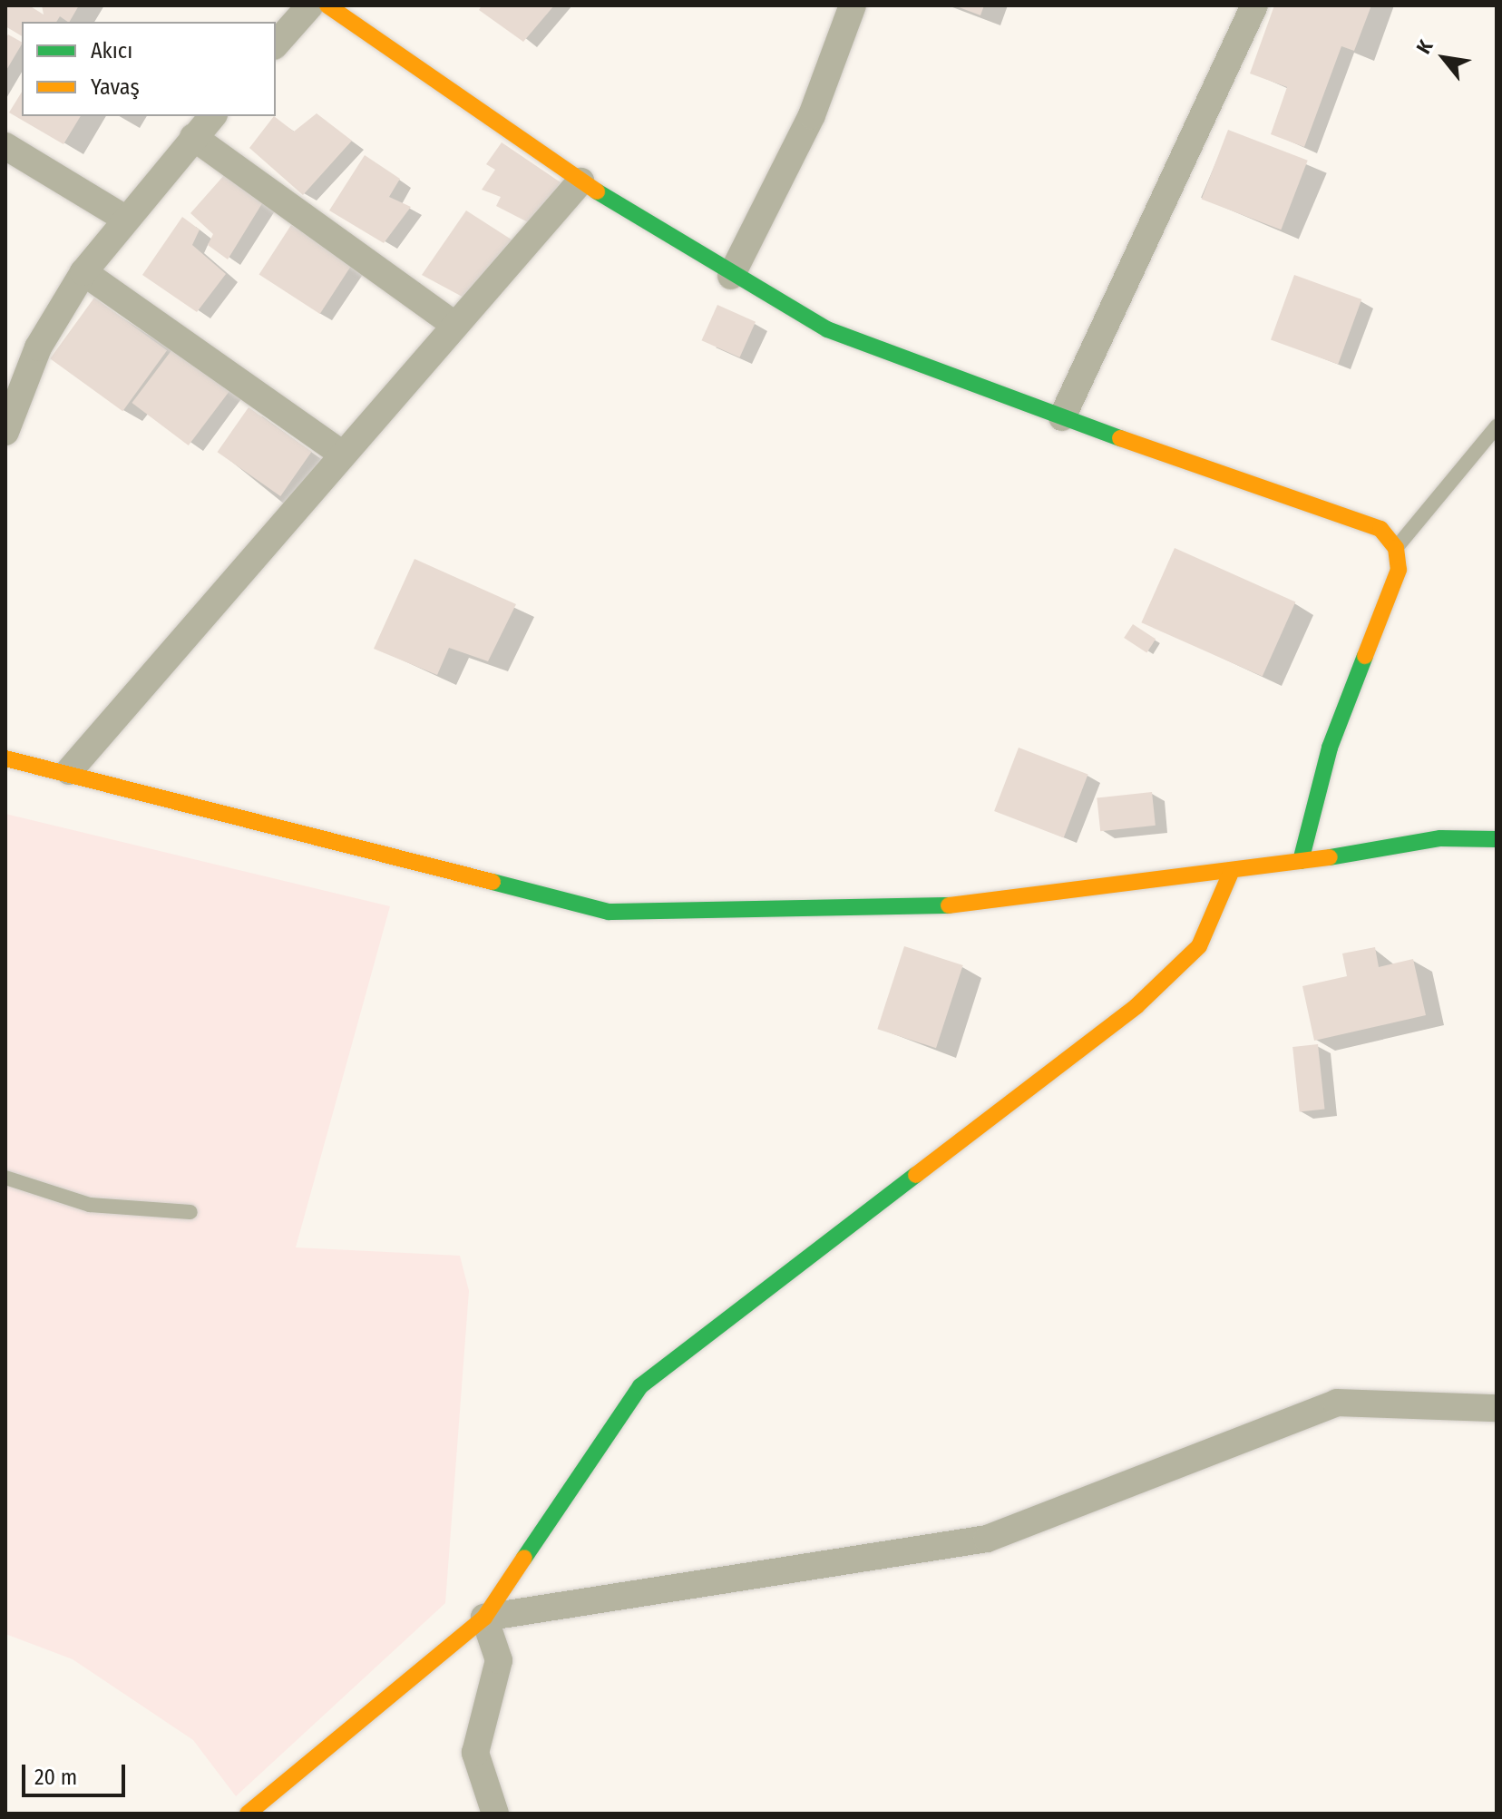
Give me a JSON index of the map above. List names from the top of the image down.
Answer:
{
  "legend": ["Akıcı", "Yavaş"],
  "scale_bar": "20 m",
  "north": "top left"
}
